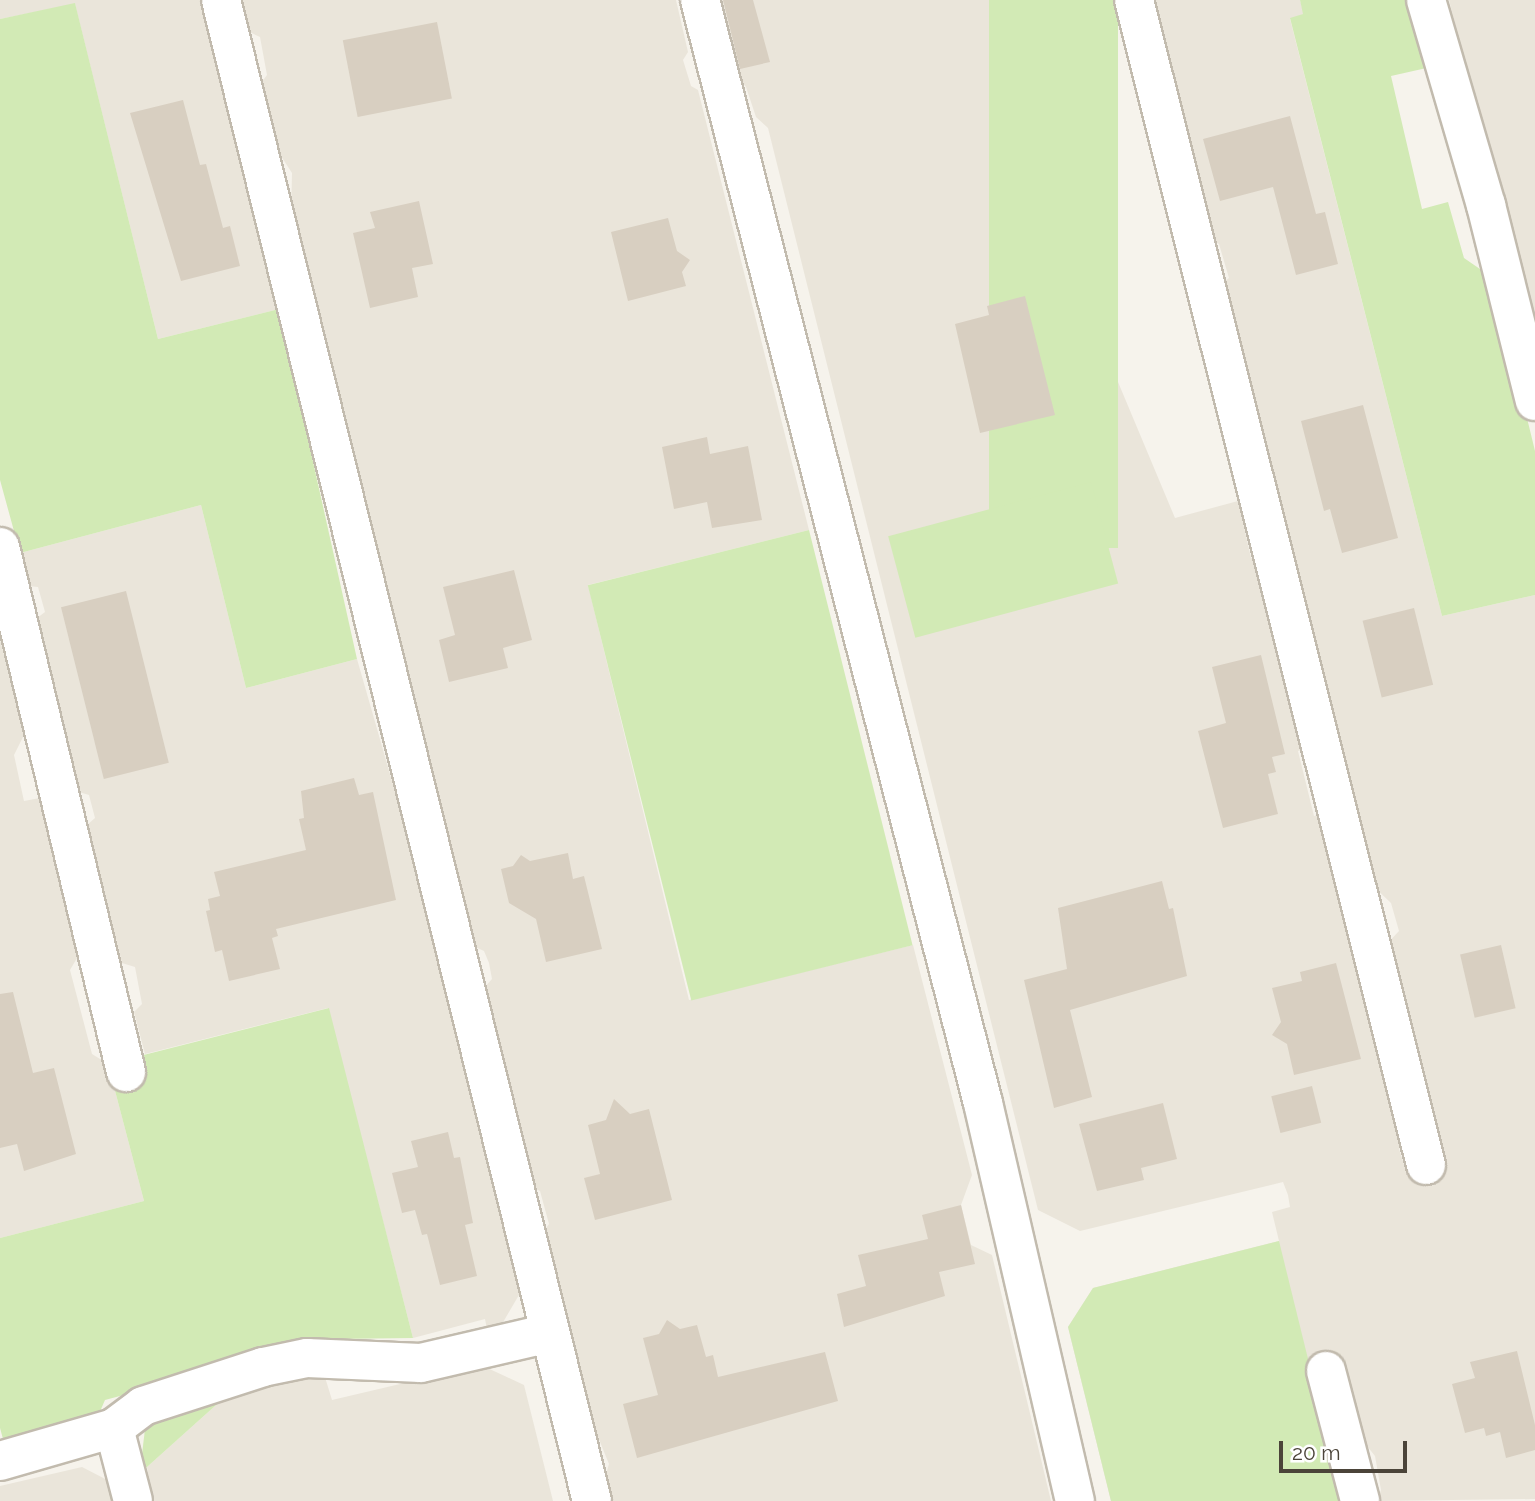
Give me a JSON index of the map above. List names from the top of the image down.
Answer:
{
  "scale_bar": "20 m"
}
